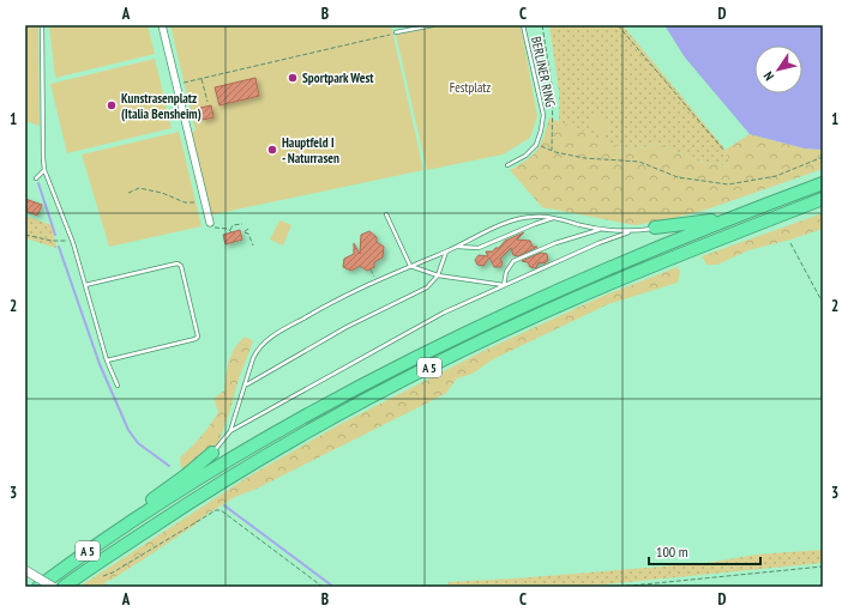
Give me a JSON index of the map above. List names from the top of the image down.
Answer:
{
  "streets": {
    "highway": ["A 5"],
    "lane": ["BERLINER RING"]
  },
  "parks": ["Festplatz"],
  "places": ["Sportpark West", "Kunstrasenplatz (Italia Bensheim)", "Hauptfeld I - Naturrasen"],
  "scale_bar": "100 m",
  "north": "bottom left",
  "grid": {
    "columns": [
      "A",
      "B",
      "C",
      "D"
    ],
    "rows": ["1", "2", "3"]
  }
}
